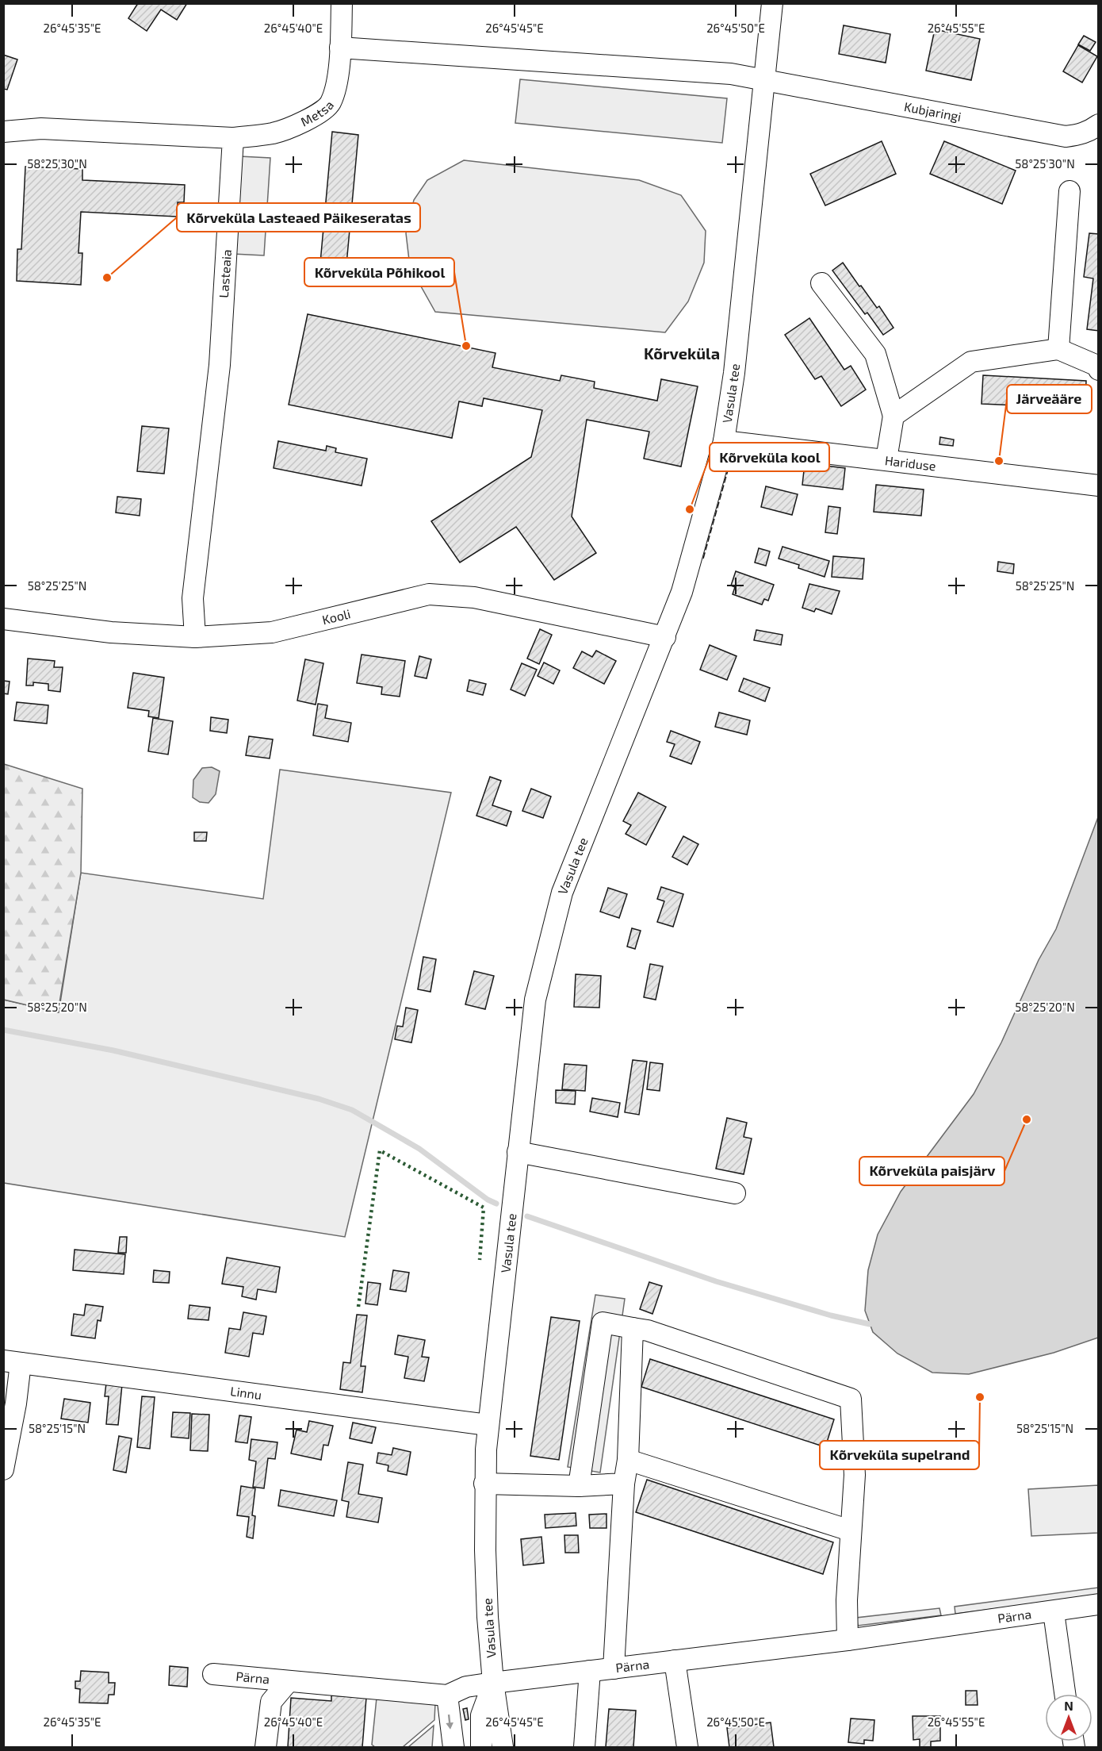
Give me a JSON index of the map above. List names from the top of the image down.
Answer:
{
  "streets": {
    "street": [
      "Metsa",
      "Kubjaringi",
      "Lasteaia",
      "Vasula tee",
      "Hariduse",
      "Kooli",
      "Linnu",
      "Pärna"
    ]
  },
  "crossings": [
    ["Metsa", "Kubjaringi"],
    ["Metsa", "Lasteaia"],
    ["Kubjaringi", "Vasula tee"],
    ["Lasteaia", "Kooli"],
    ["Vasula tee", "Hariduse"],
    ["Vasula tee", "Kooli"],
    ["Vasula tee", "Linnu"],
    ["Vasula tee", "Pärna"]
  ],
  "districts": ["Kõrveküla"],
  "places": [
    "Kõrveküla Lasteaed Päikeseratas",
    "Kõrveküla Põhikool",
    "Järveääre",
    "Kõrveküla kool",
    "Kõrveküla paisjärv",
    "Kõrveküla supelrand"
  ],
  "north": "top",
  "coordinates": [
    "26°45'35\"E",
    "26°45'40\"E",
    "26°45'45\"E",
    "26°45'50\"E",
    "26°45'55\"E",
    "58°25'30\"N",
    "58°25'25\"N",
    "58°25'20\"N",
    "58°25'15\"N"
  ]
}
